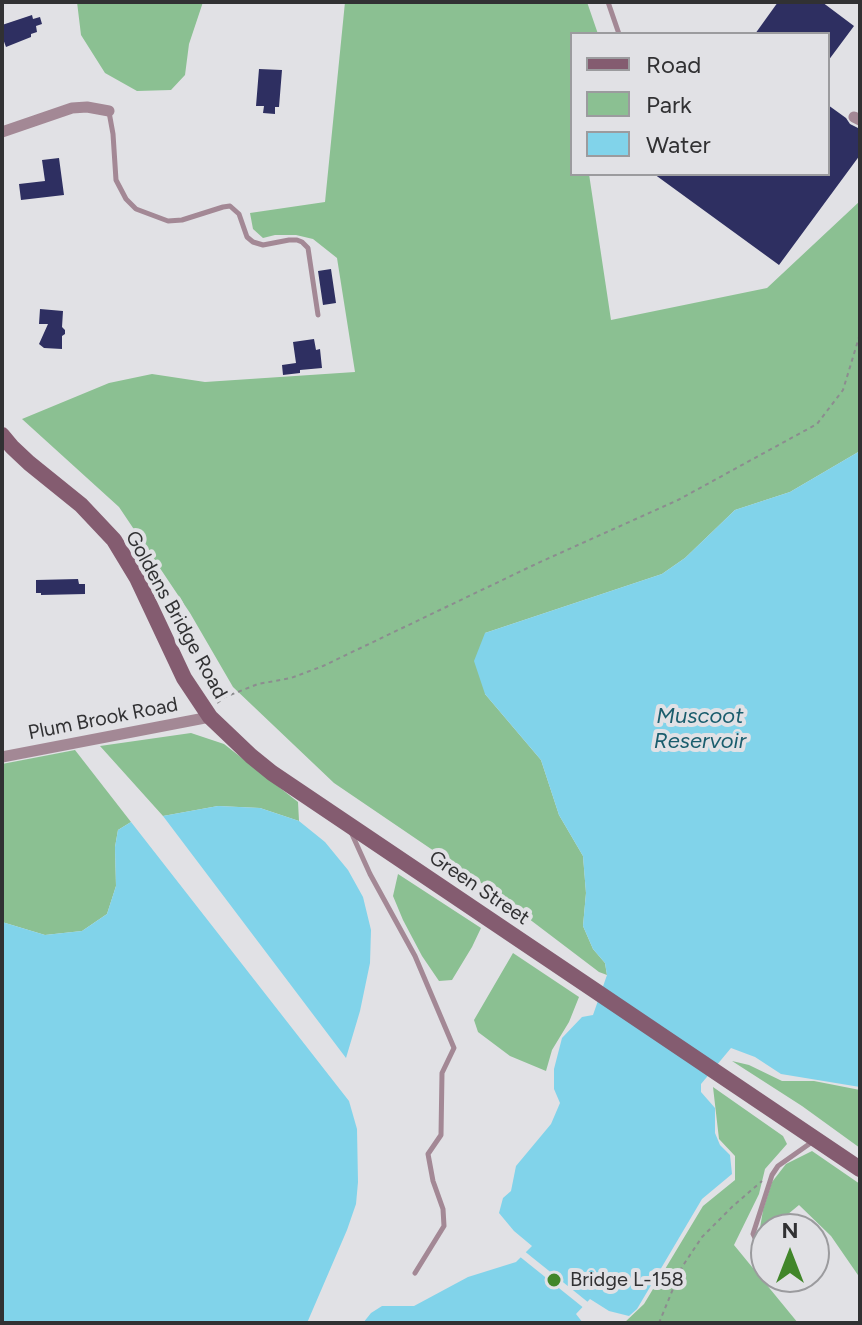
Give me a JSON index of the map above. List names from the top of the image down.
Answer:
{
  "streets": {
    "main road": ["Goldens Bridge Road", "Green Street"],
    "street": ["Plum Brook Road"]
  },
  "crossings": [
    ["Goldens Bridge Road", "Plum Brook Road"],
    ["Goldens Bridge Road", "Green Street"],
    ["Plum Brook Road", "Green Street"]
  ],
  "water": ["Muscoot Reservoir"],
  "places": ["Bridge L-158"],
  "legend": ["Road", "Park", "Water"],
  "north": "top"
}
